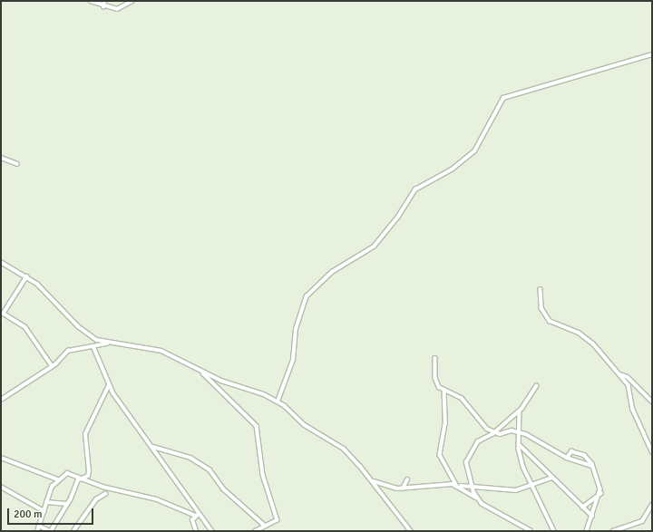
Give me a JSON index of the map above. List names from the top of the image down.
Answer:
{
  "scale_bar": "200 m"
}
